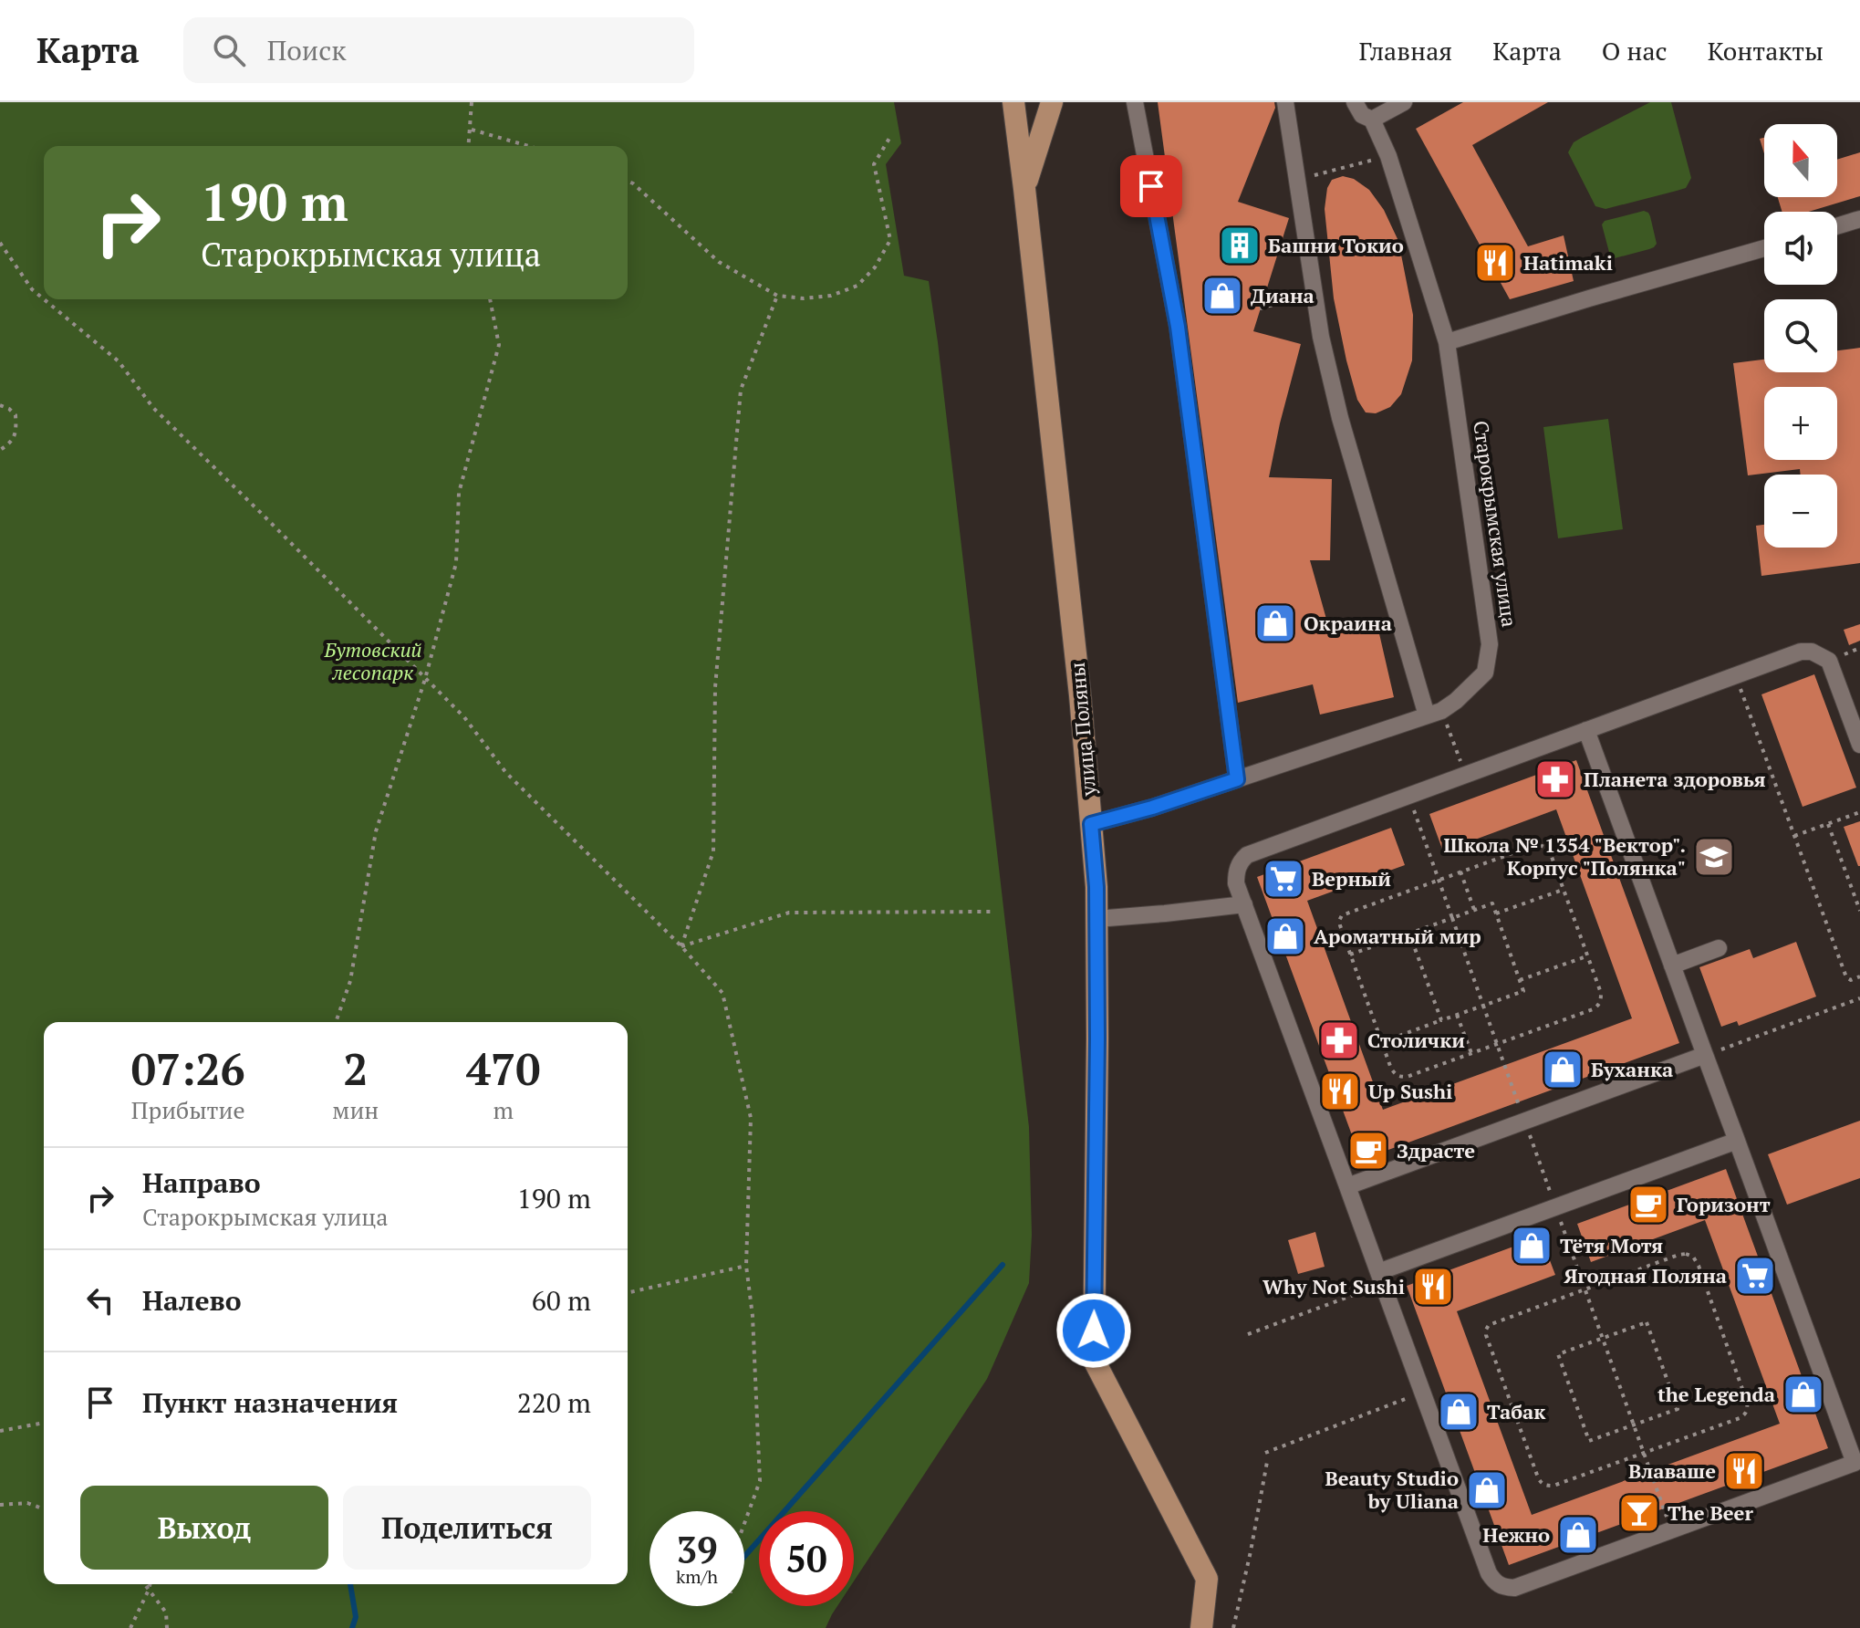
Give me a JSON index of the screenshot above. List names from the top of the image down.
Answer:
{
  "streets": {
    "main road": ["улица Поляны"],
    "street": ["Старокрымская улица"]
  },
  "crossings": [
    ["Старокрымская улица", "улица Поляны"]
  ],
  "parks": ["Бутовский лесопарк"],
  "places": {
    "building": ["Башни Токио"],
    "restaurant": [
      "Hatimaki",
      "Up Sushi",
      "Why Not Sushi",
      "Влаваше"
    ],
    "shop": [
      "Диана",
      "Окраина",
      "Ароматный мир",
      "Буханка",
      "Тётя Мотя",
      "the Legenda",
      "Табак",
      "Beauty Studio by Uliana",
      "Нежно"
    ],
    "pharmacy": ["Планета здоровья", "Столички"],
    "school or university": ["Школа № 1354 \"Вектор\". Корпус \"Полянка\""],
    "supermarket": ["Верный", "Ягодная Поляна"],
    "cafe": ["Здрасте", "Горизонт"],
    "bar": ["The Beer"]
  },
  "north": "top",
  "page": {
    "header": "Карта",
    "search": "Поиск",
    "nav": [
      "Главная",
      "Карта",
      "О нас",
      "Контакты"
    ],
    "map_buttons": ["+", "−"],
    "turn": ["190 m", "Старокрымская улица"],
    "eta": [
      "07:26",
      "Прибытие",
      "2",
      "мин",
      "470",
      "m"
    ],
    "list": [
      {
        "name": "Направо",
        "note": "Старокрымская улица",
        "value": "190 m"
      },
      {
        "name": "Налево",
        "value": "60 m"
      },
      {
        "name": "Пункт назначения",
        "value": "220 m"
      }
    ],
    "buttons": ["Выход", "Поделиться"],
    "speed": "39 km/h",
    "limit": "50"
  }
}
